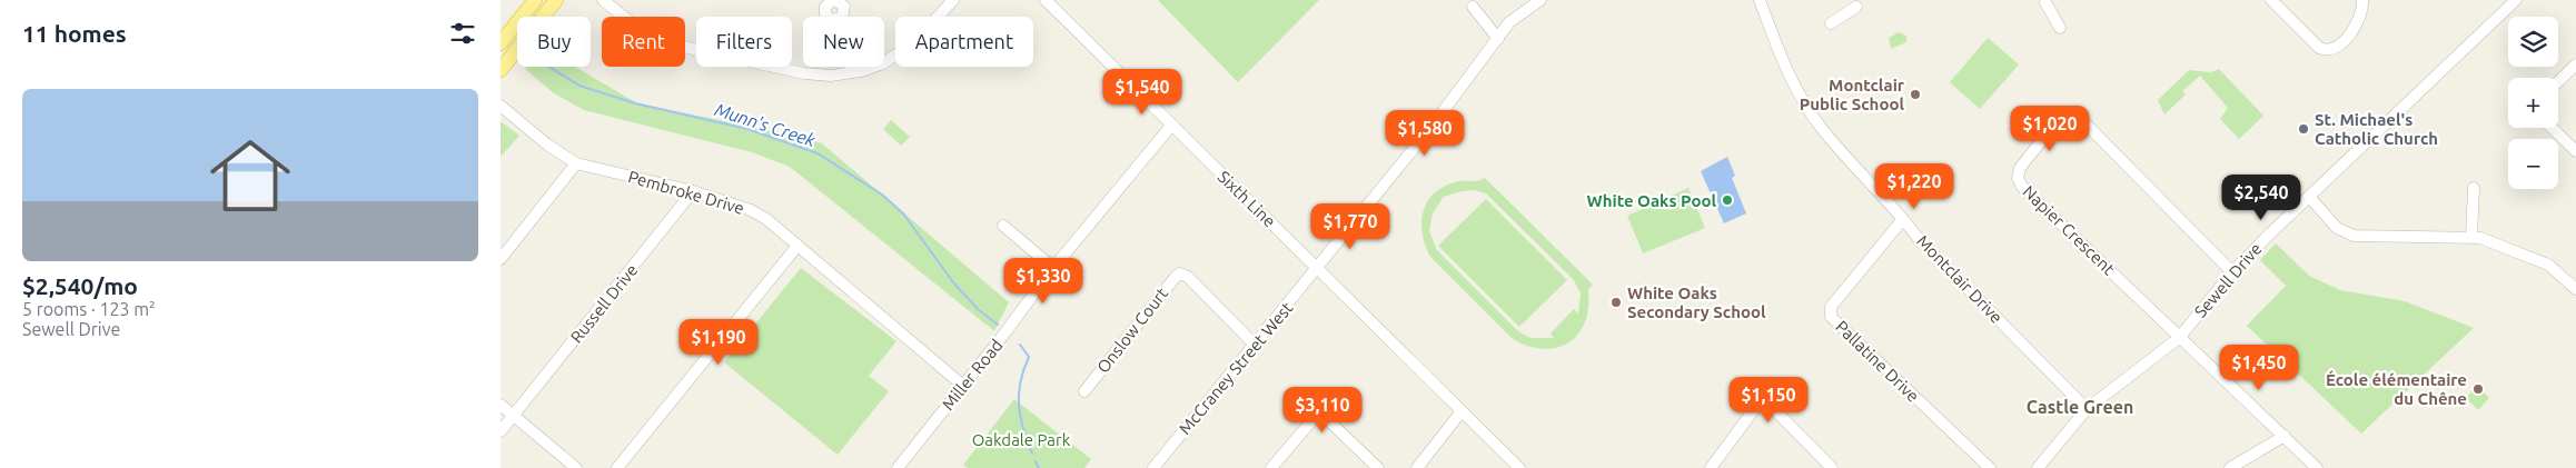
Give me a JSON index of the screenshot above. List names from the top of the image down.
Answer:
{
  "streets": {
    "street": [
      "Pembroke Drive",
      "Sixth Line",
      "Napier Crescent",
      "Montclair Drive",
      "Sewell Drive",
      "Russell Drive",
      "Onslow Court",
      "Pallatine Drive",
      "McCraney Street West",
      "Miller Road"
    ]
  },
  "crossings": [
    ["Pembroke Drive", "Russell Drive"],
    ["Pembroke Drive", "Miller Road"],
    ["Sixth Line", "McCraney Street West"],
    ["Sixth Line", "Miller Road"],
    ["Napier Crescent", "Sewell Drive"],
    ["Montclair Drive", "Sewell Drive"],
    ["Montclair Drive", "Pallatine Drive"],
    ["Onslow Court", "McCraney Street West"]
  ],
  "districts": ["Castle Green"],
  "water": ["Munn's Creek"],
  "parks": ["Oakdale Park"],
  "places": [
    "Montclair Public School",
    "St. Michael's Catholic Church",
    "White Oaks Pool",
    "White Oaks Secondary School",
    "École élémentaire du Chêne"
  ],
  "page": {
    "heading": "11 homes",
    "map_buttons": ["+", "−"],
    "chip": [
      "Buy",
      "Rent",
      "Filters",
      "New",
      "Apartment"
    ],
    "list": [
      {
        "name": "$2,540/mo",
        "note": "5 rooms · 123 m² · Sewell Drive"
      }
    ],
    "price": [
      "$1,540",
      "$1,020",
      "$1,580",
      "$1,220",
      "$2,540",
      "$1,770",
      "$1,330",
      "$1,190",
      "$1,450",
      "$1,150",
      "$3,110"
    ]
  }
}
